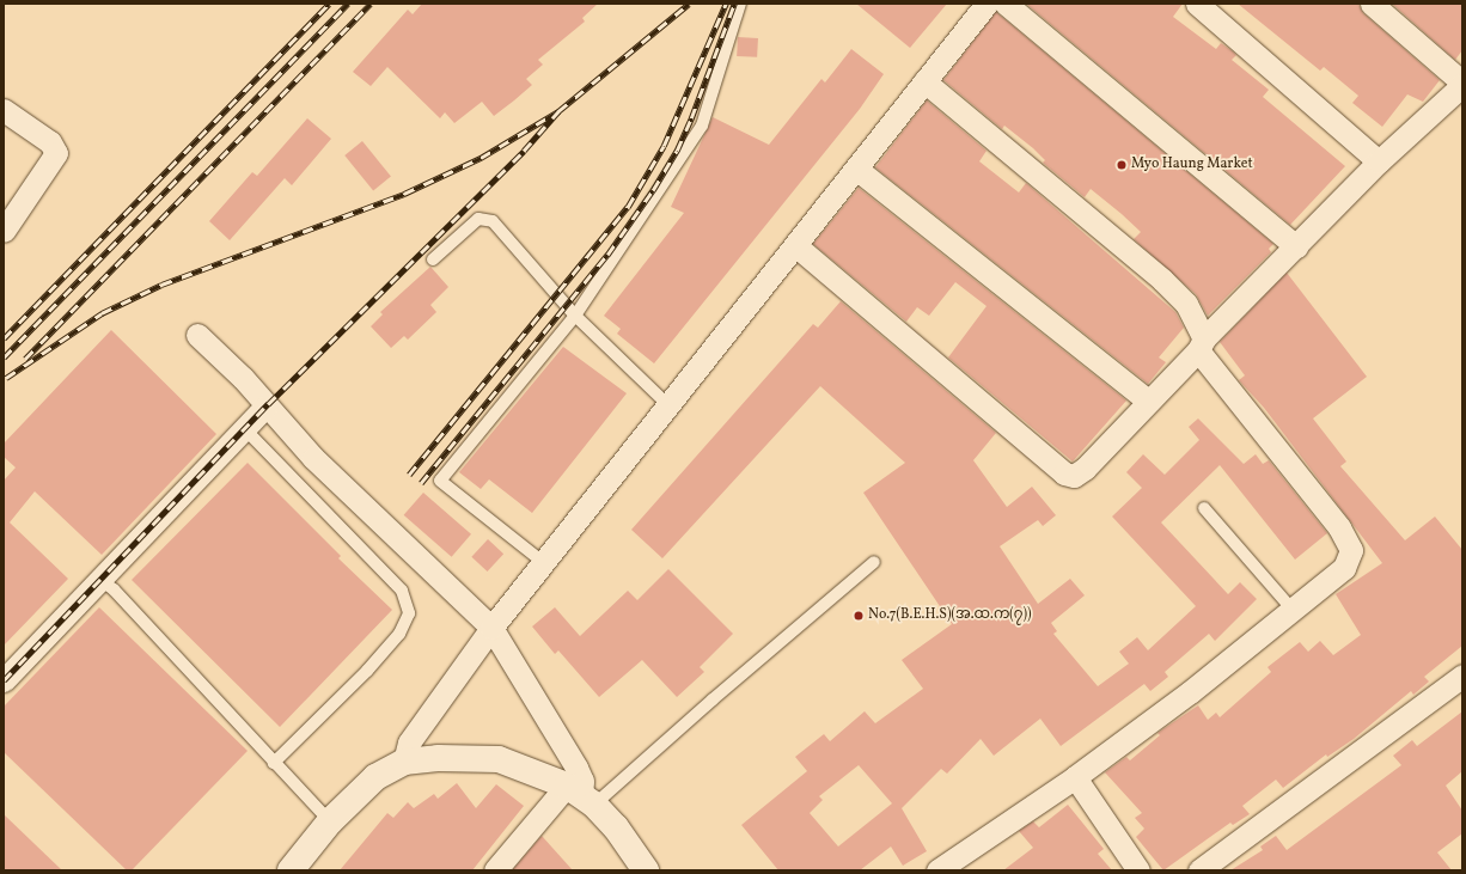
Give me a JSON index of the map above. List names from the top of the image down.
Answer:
{
  "places": ["Myo Haung Market", "No.7(B.E.H.S)(အ.ထ.က(၇))"]
}
